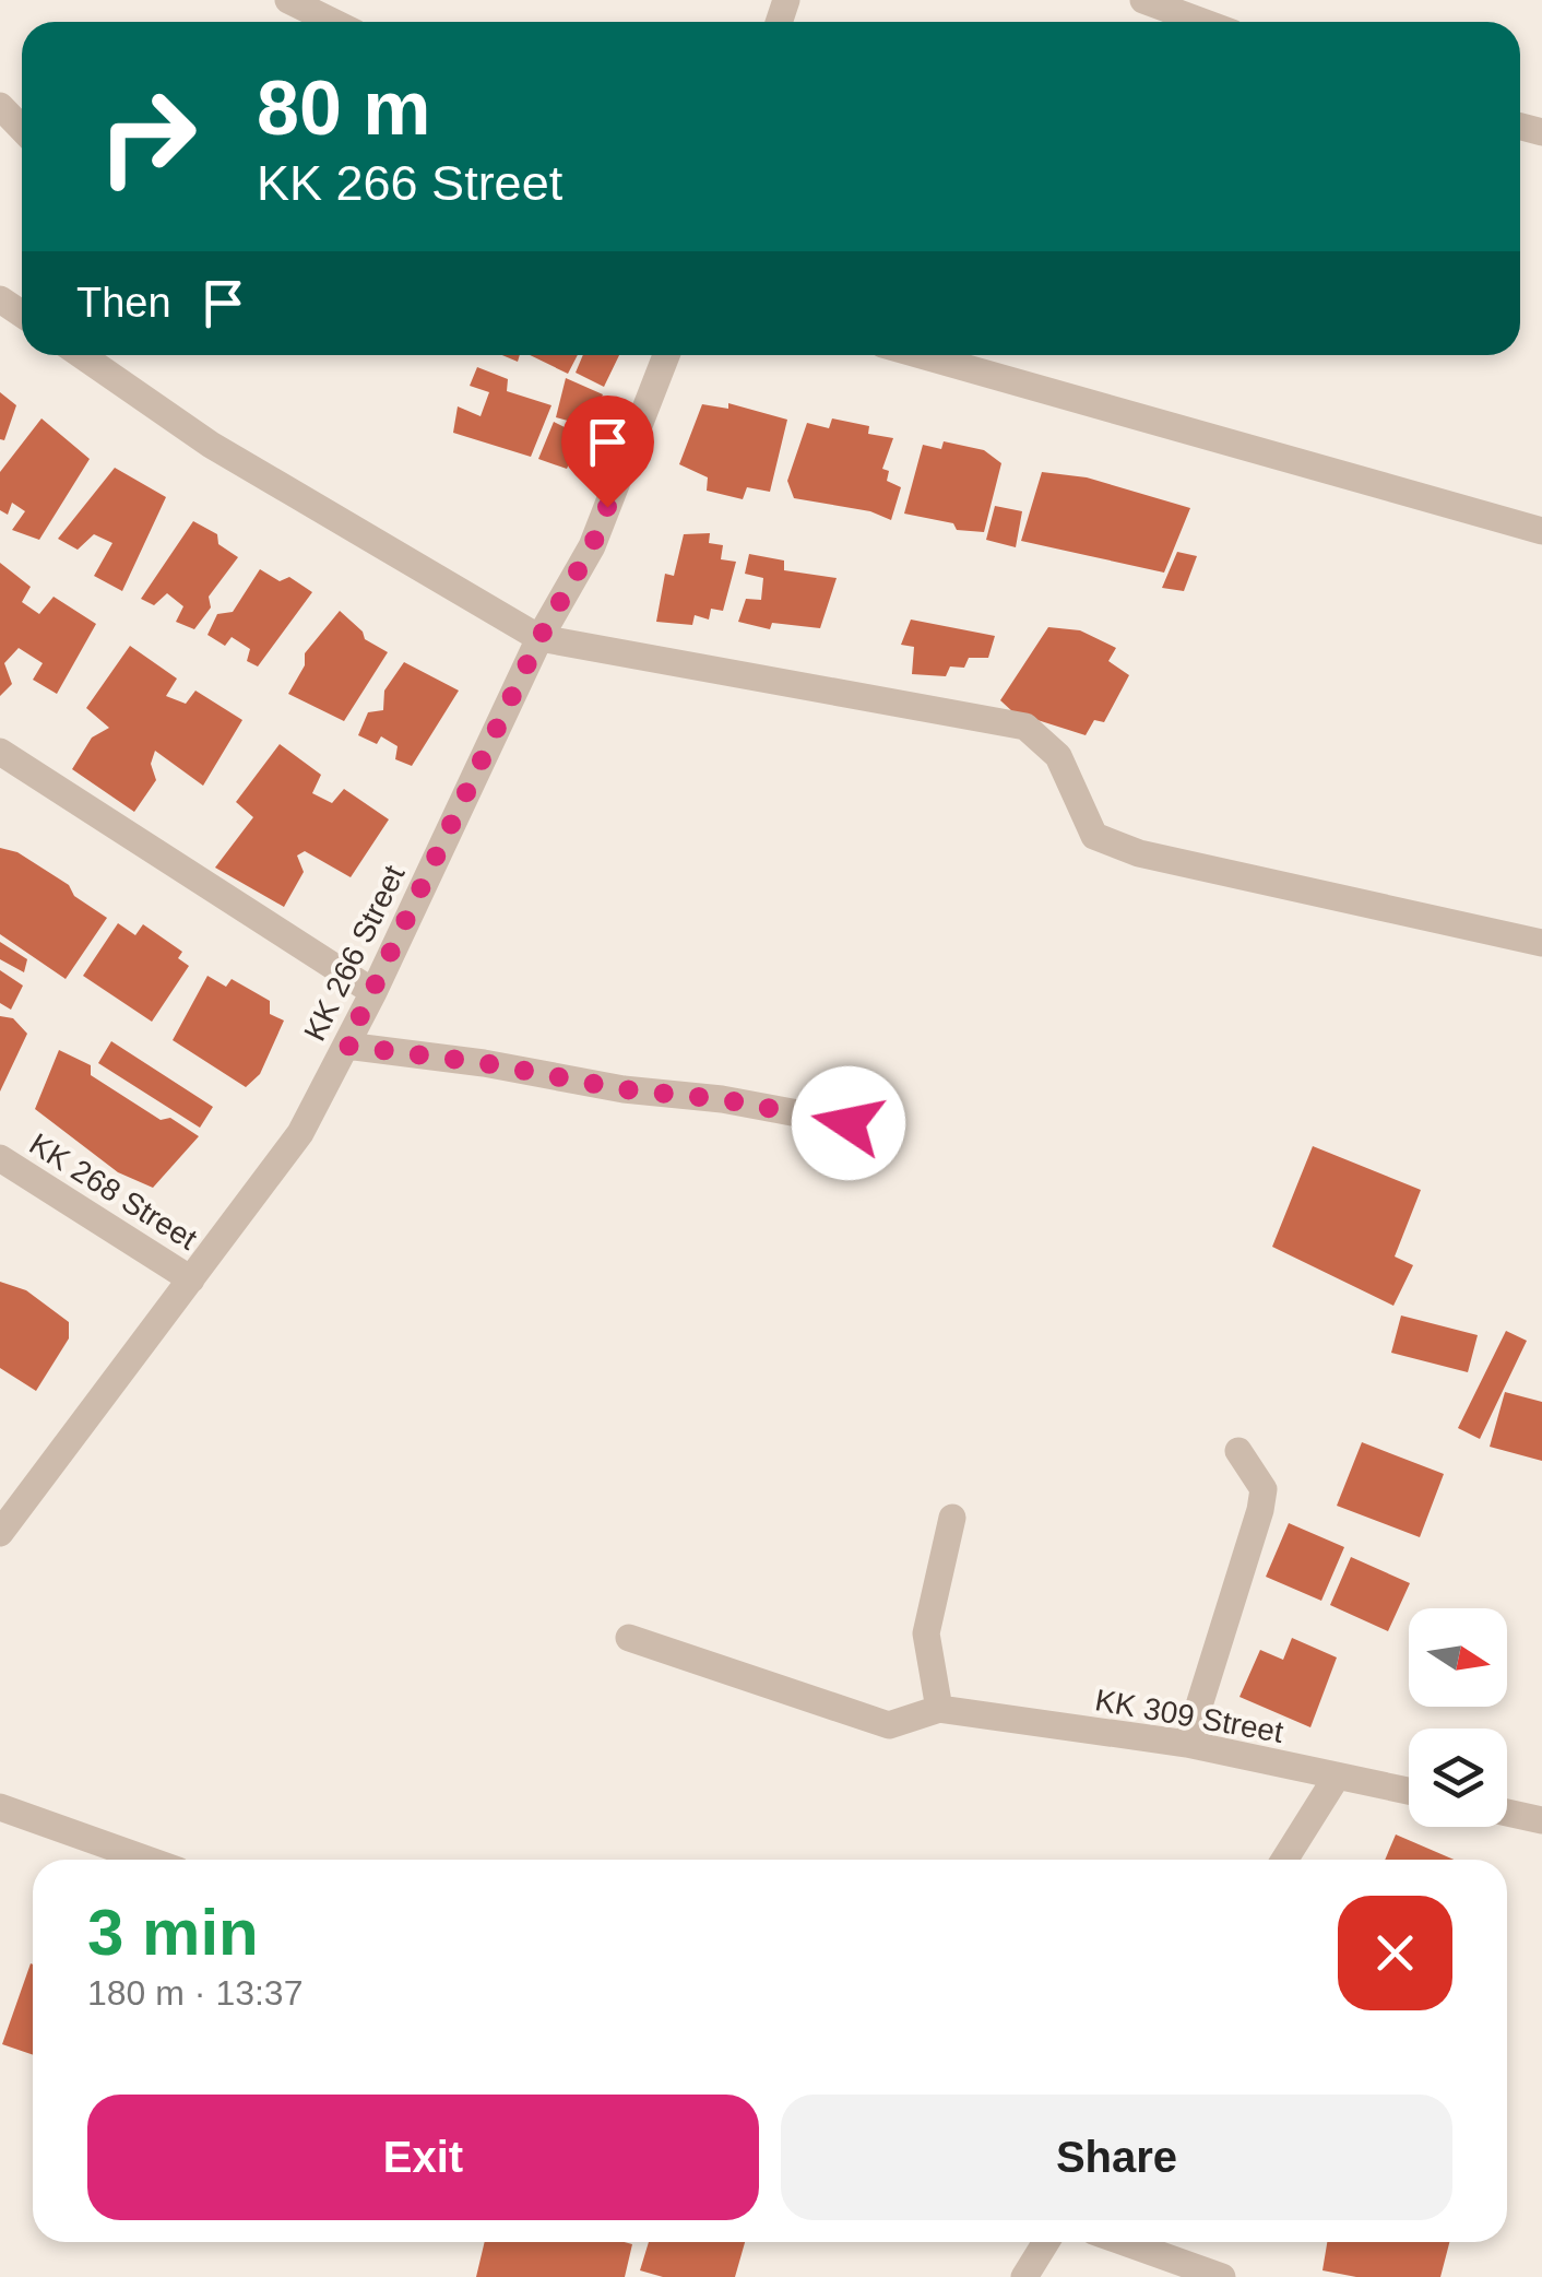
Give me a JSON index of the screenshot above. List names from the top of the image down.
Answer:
{
  "streets": {
    "street": ["KK 266 Street", "KK 268 Street", "KK 309 Street"]
  },
  "crossings": [
    ["KK 266 Street", "KK 268 Street"]
  ],
  "north": "right",
  "page": {
    "turn": ["80 m", "KK 266 Street"],
    "then": "Then",
    "heading": ["3 min", "180 m · 13:37"],
    "buttons": ["Exit", "Share"]
  }
}
